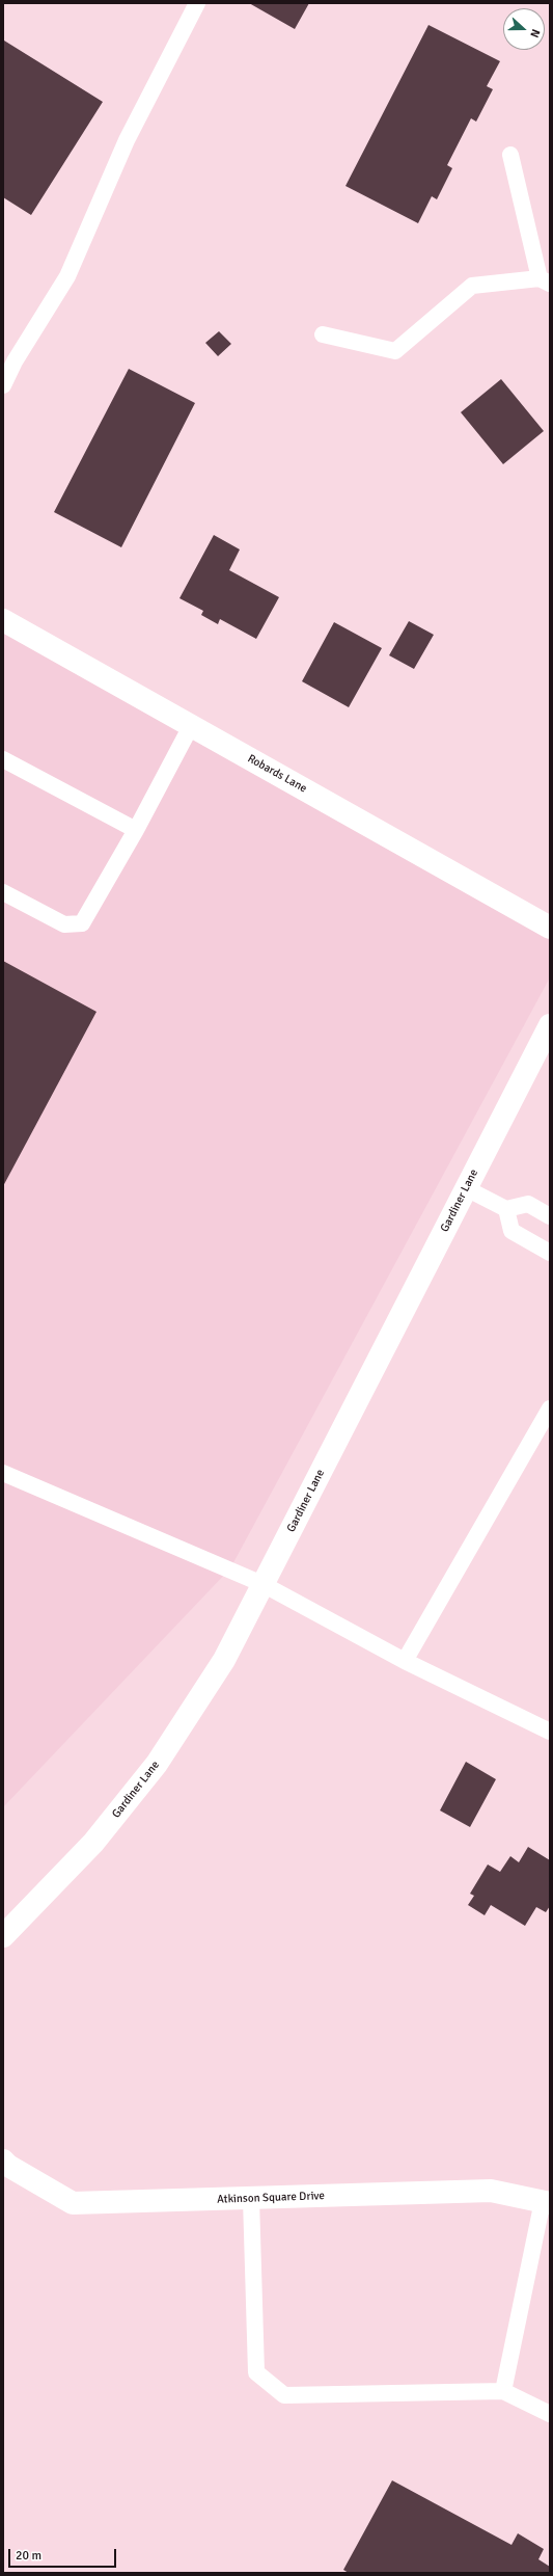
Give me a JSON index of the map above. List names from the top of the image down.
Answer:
{
  "streets": {
    "street": ["Robards Lane", "Gardiner Lane", "Atkinson Square Drive"]
  },
  "scale_bar": "20 m",
  "north": "right"
}
